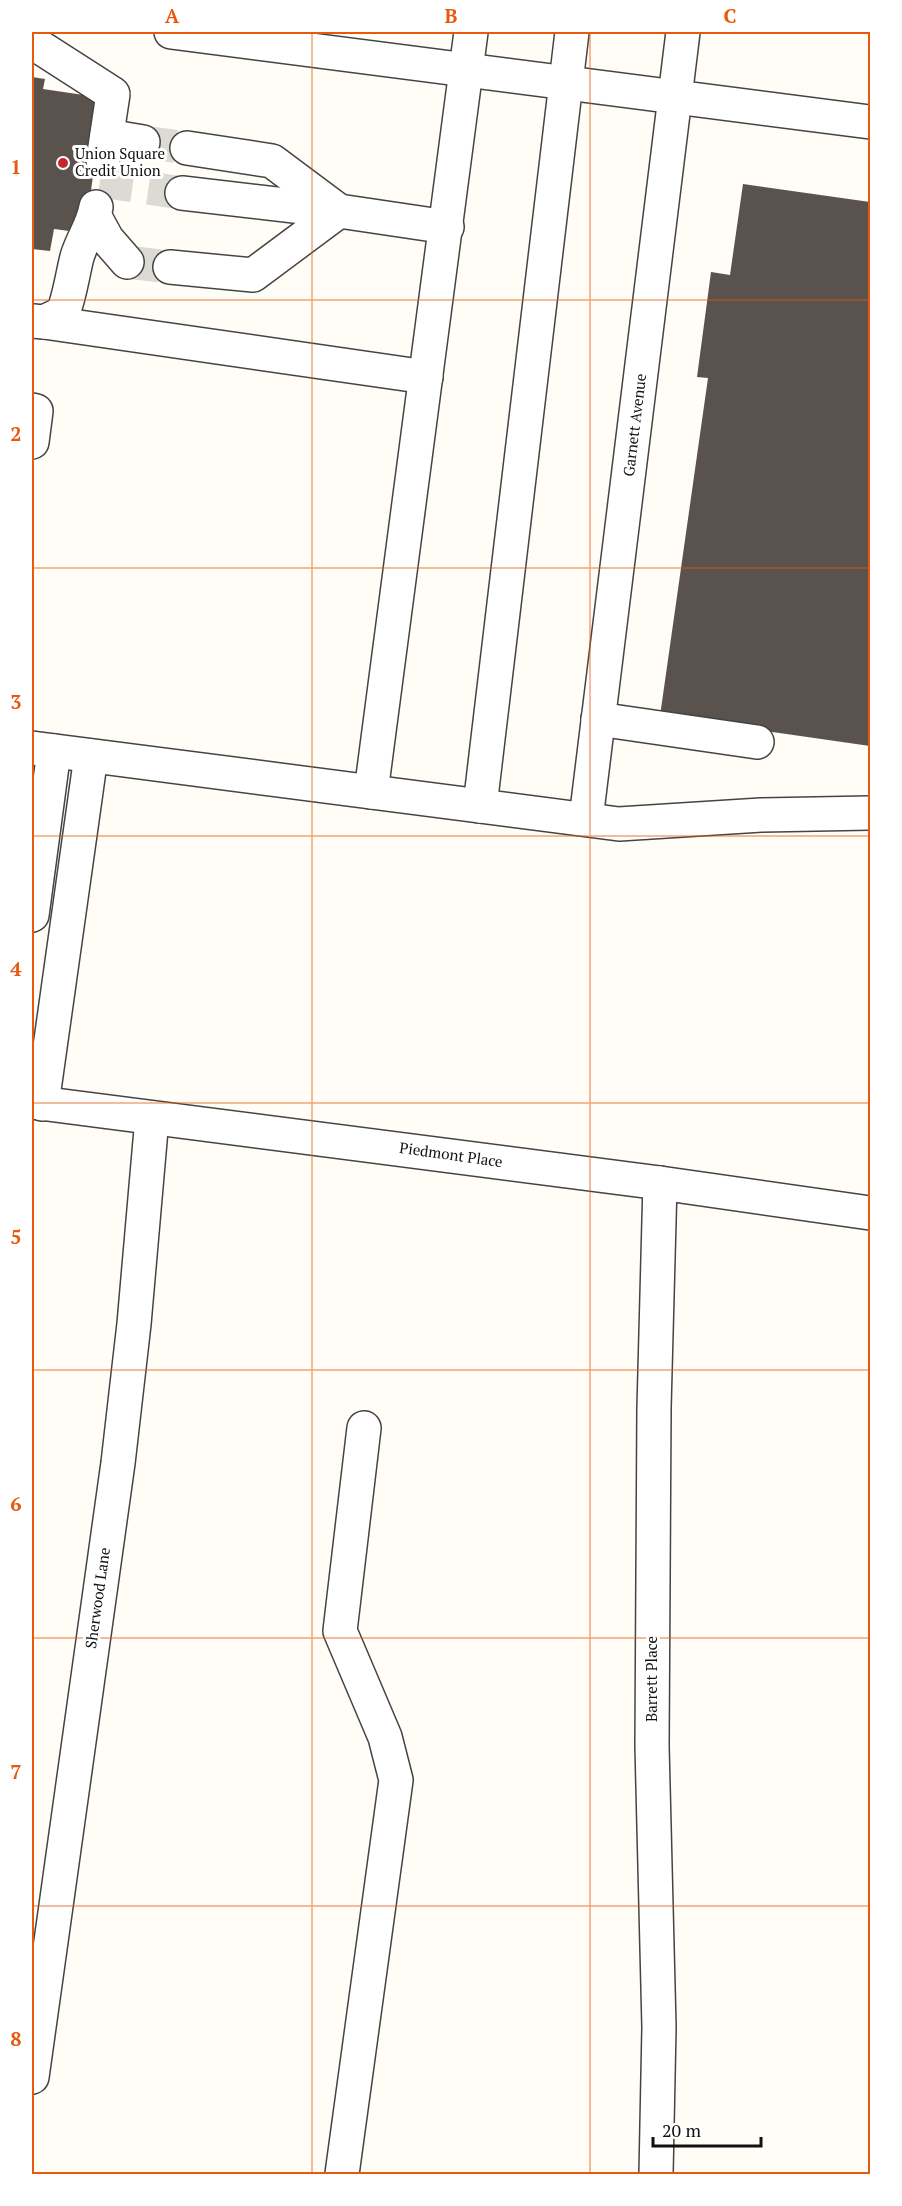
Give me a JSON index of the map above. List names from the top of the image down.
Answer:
{
  "streets": {
    "street": [
      "Garnett Avenue",
      "Piedmont Place",
      "Sherwood Lane",
      "Barrett Place"
    ]
  },
  "crossings": [
    ["Piedmont Place", "Sherwood Lane"],
    ["Piedmont Place", "Barrett Place"]
  ],
  "places": ["Union Square Credit Union"],
  "scale_bar": "20 m",
  "grid": {
    "columns": ["A", "B", "C"],
    "rows": [
      "1",
      "2",
      "3",
      "4",
      "5",
      "6",
      "7",
      "8"
    ]
  }
}
